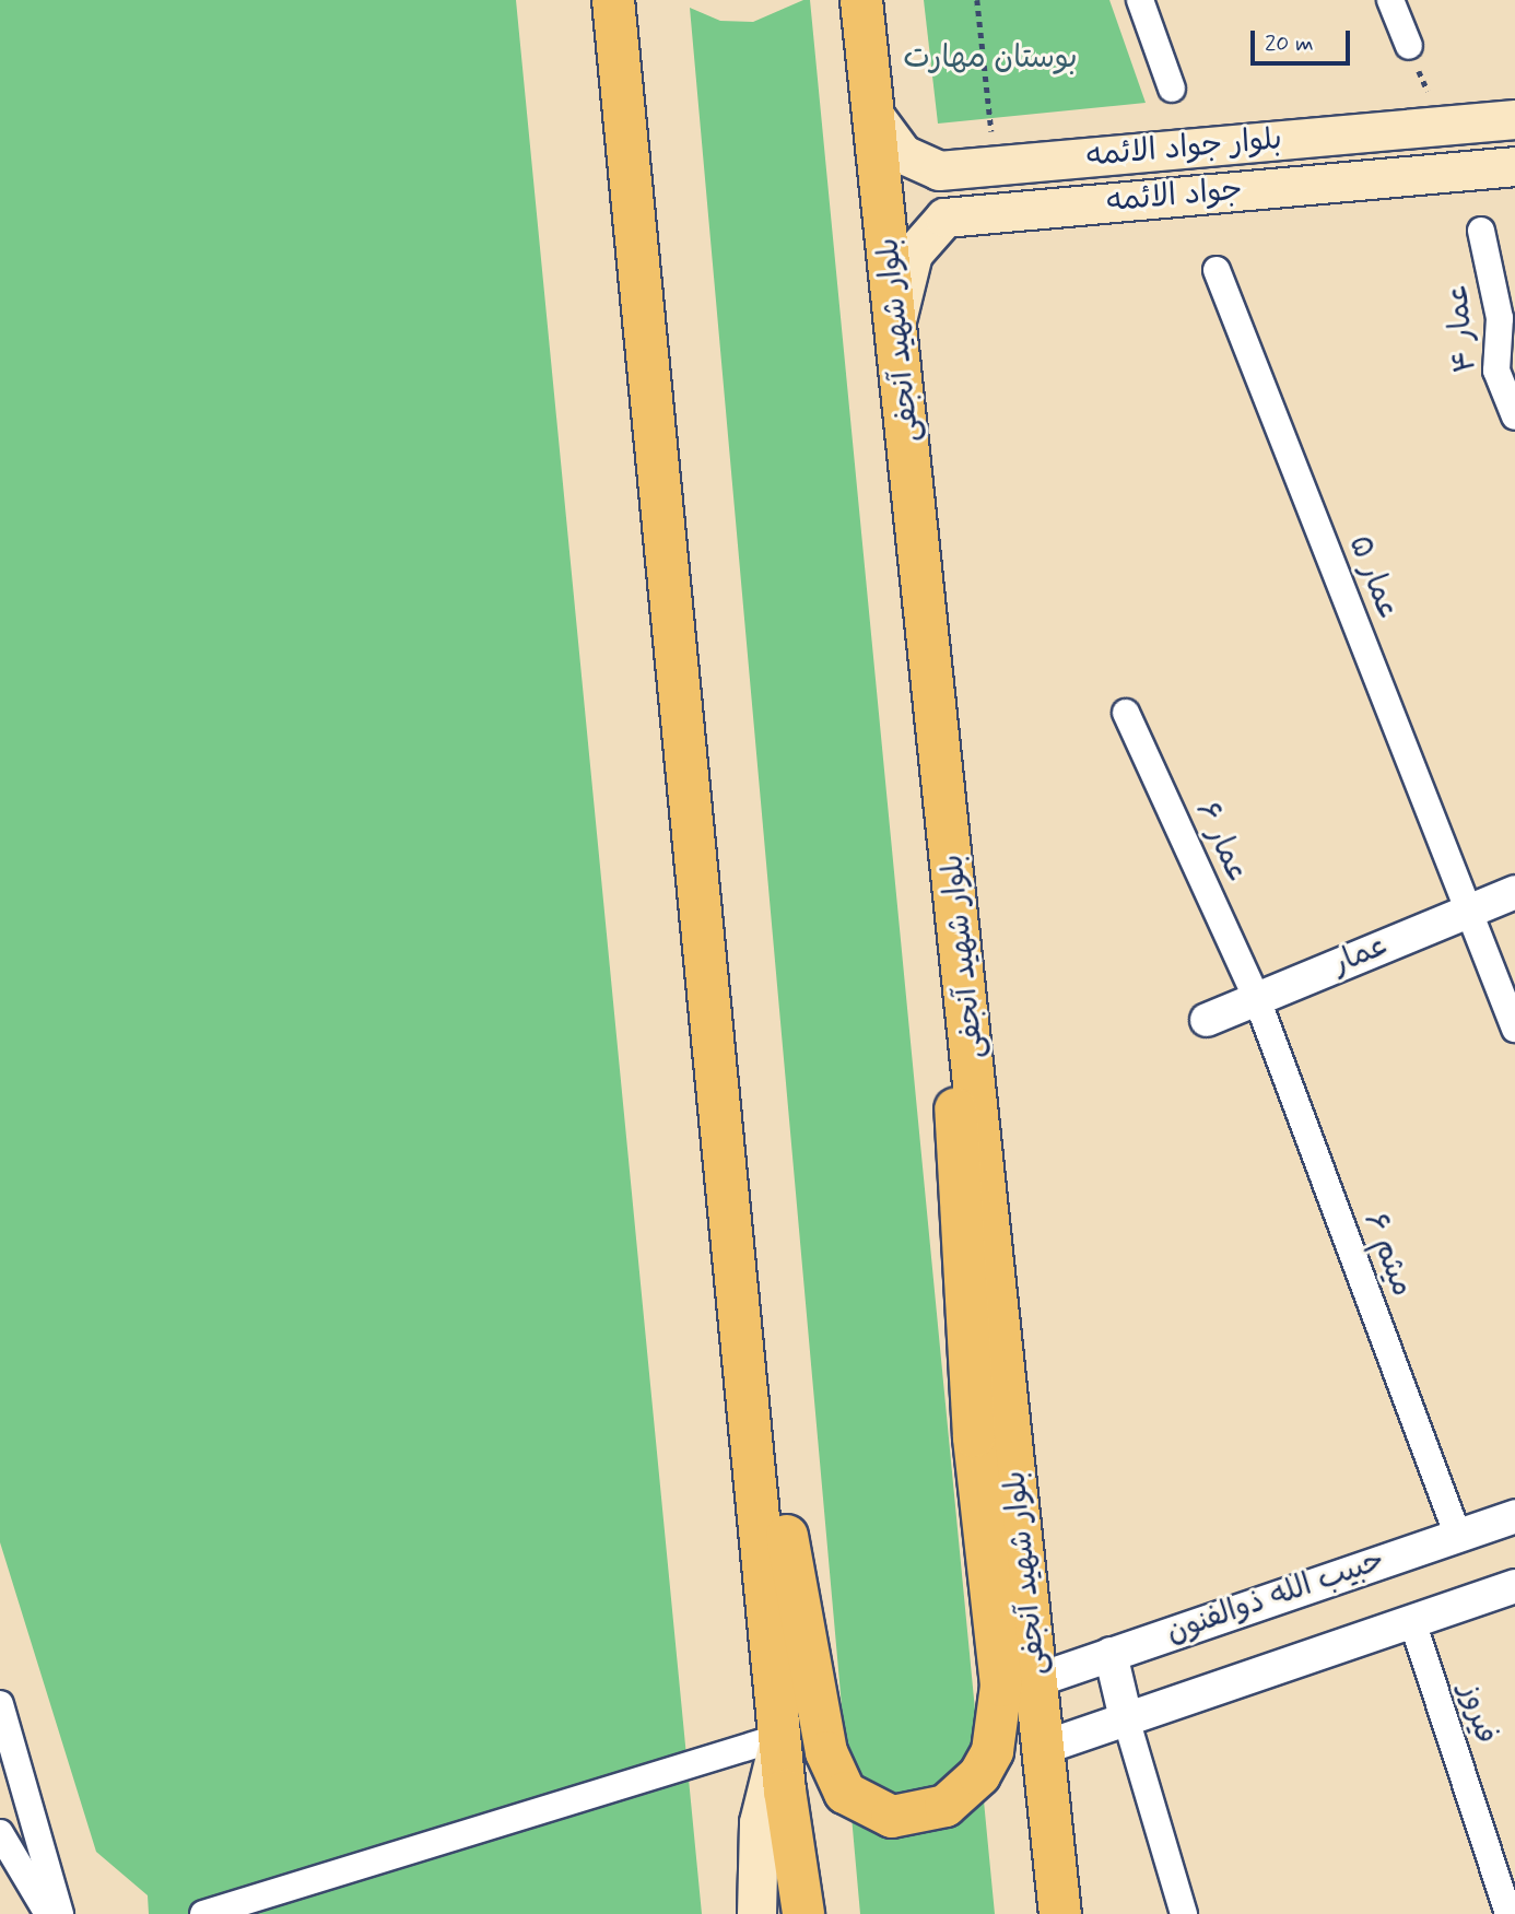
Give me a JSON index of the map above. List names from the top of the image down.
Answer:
{
  "streets": {
    "main road": ["بلوار جواد الائمه", "جواد الائمه", "بلوار شهید آنجفی"],
    "street": [
      "عمار ۴",
      "عمار ۵",
      "عمار ۶",
      "عمار",
      "میثم ۶",
      "حبیب الله ذوالفنون",
      "فیروز"
    ]
  },
  "crossings": [
    ["بلوار جواد الائمه", "بلوار شهید آنجفی"],
    ["بلوار شهید آنجفی", "حبیب الله ذوالفنون"],
    ["عمار ۵", "عمار"],
    ["عمار ۶", "عمار"],
    ["عمار ۶", "میثم ۶"],
    ["عمار", "میثم ۶"],
    ["میثم ۶", "حبیب الله ذوالفنون"]
  ],
  "parks": ["بوستان مهارت"],
  "scale_bar": "20 m"
}
